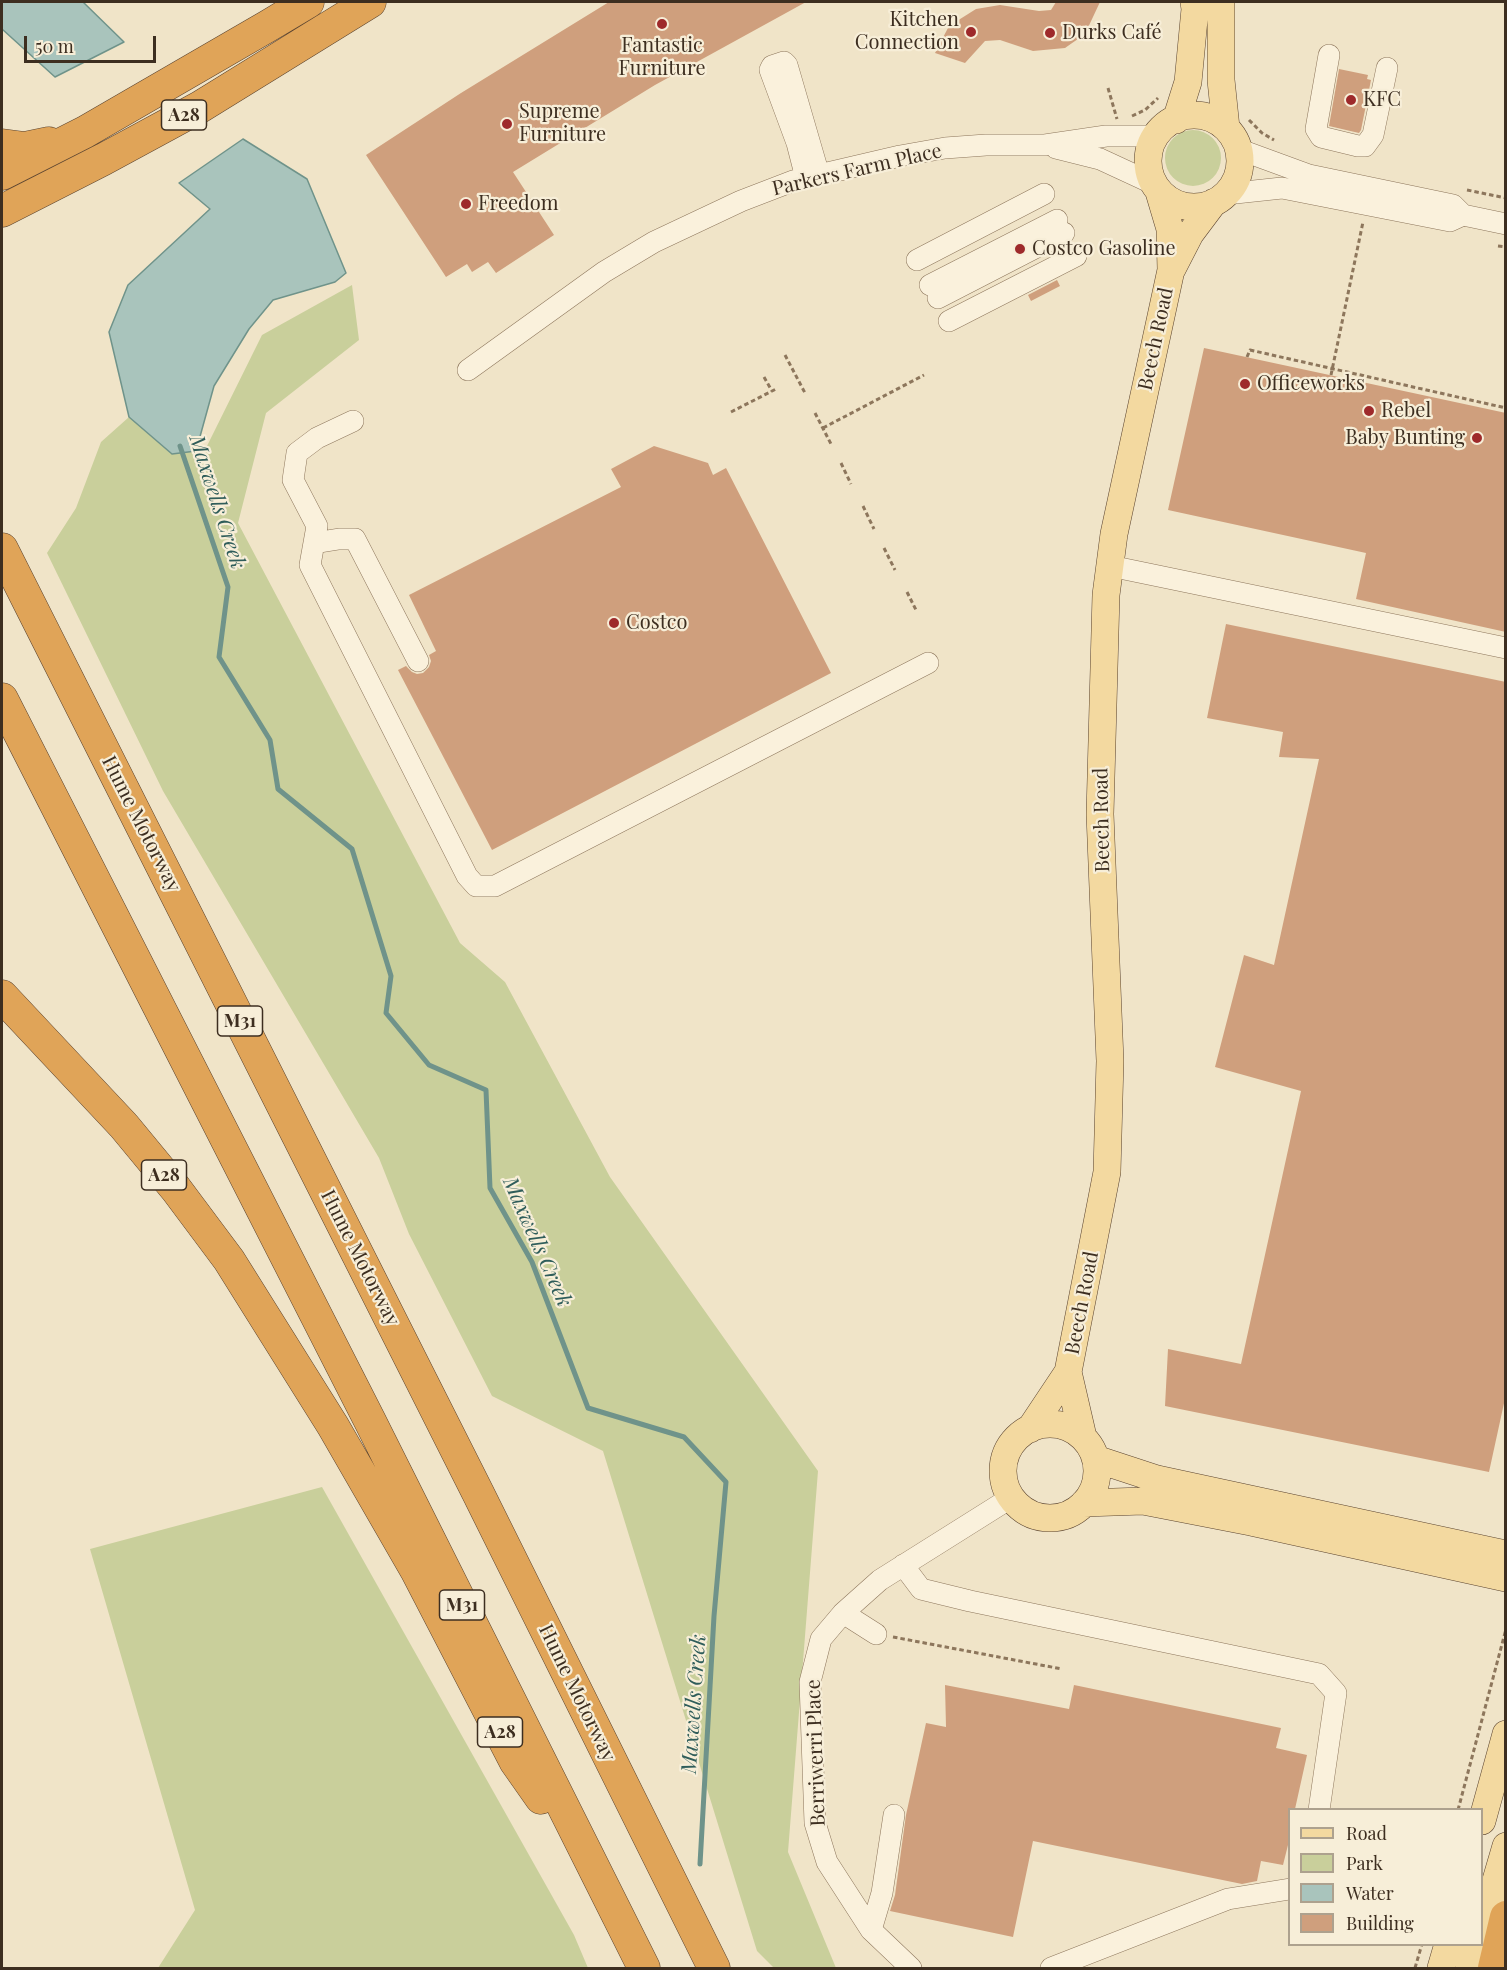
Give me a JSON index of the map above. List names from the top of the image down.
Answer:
{
  "streets": {
    "highway": ["A28", "Hume Motorway", "M31"],
    "main road": ["Beech Road"],
    "street": ["Parkers Farm Place", "Berriwerri Place"]
  },
  "crossings": [
    ["A28", "M31"],
    ["Parkers Farm Place", "Beech Road"],
    ["Beech Road", "Berriwerri Place"]
  ],
  "water": ["Maxwells Creek"],
  "places": [
    "Fantastic Furniture",
    "Kitchen Connection",
    "Durks Café",
    "KFC",
    "Supreme Furniture",
    "Freedom",
    "Costco Gasoline",
    "Officeworks",
    "Rebel",
    "Baby Bunting",
    "Costco"
  ],
  "legend": [
    "Road",
    "Park",
    "Water",
    "Building"
  ],
  "scale_bar": "50 m"
}
